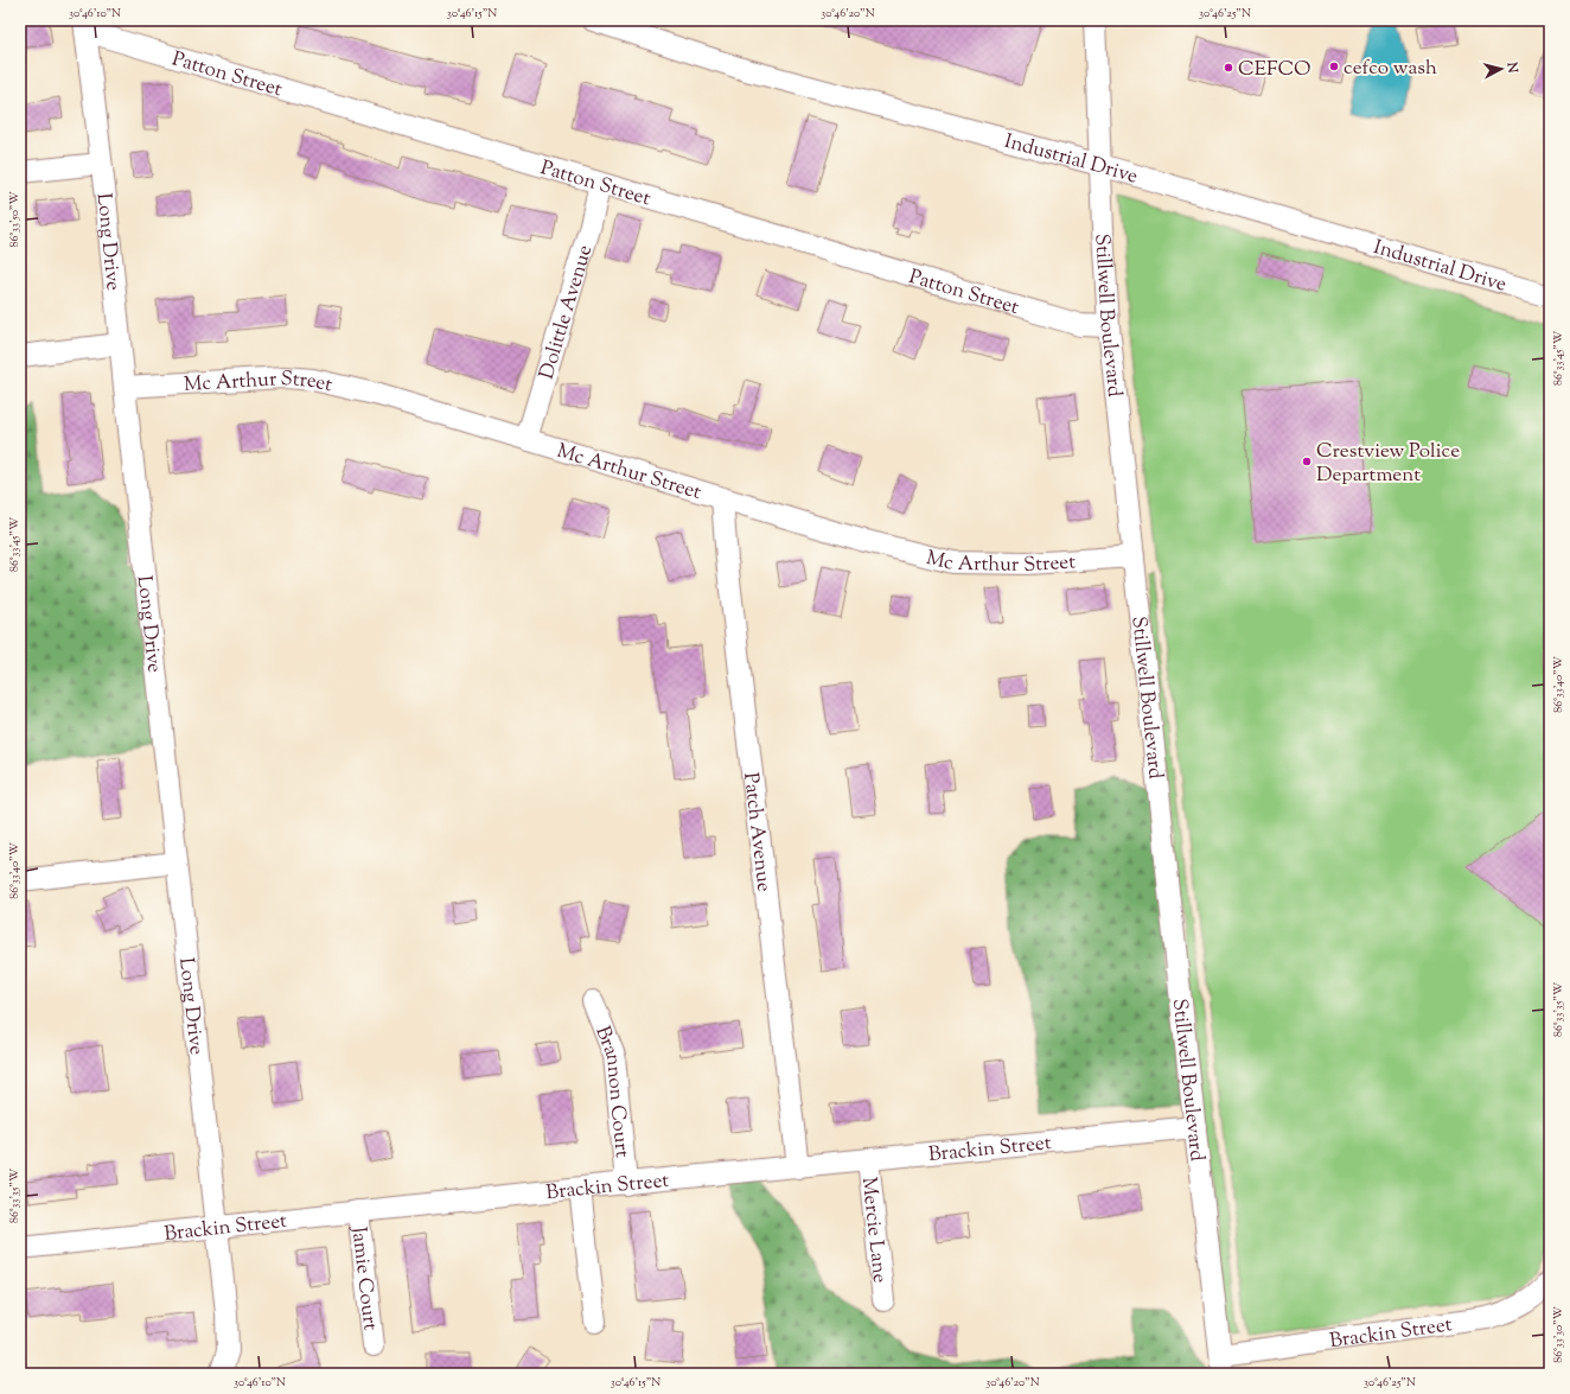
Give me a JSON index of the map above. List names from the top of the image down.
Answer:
{
  "streets": {
    "street": [
      "Patton Street",
      "Industrial Drive",
      "Long Drive",
      "Dolittle Avenue",
      "Stillwell Boulevard",
      "Mc Arthur Street",
      "Patch Avenue",
      "Brannon Court",
      "Brackin Street",
      "Mercie Lane",
      "Jamie Court"
    ]
  },
  "crossings": [
    ["Patton Street", "Long Drive"],
    ["Patton Street", "Dolittle Avenue"],
    ["Patton Street", "Stillwell Boulevard"],
    ["Industrial Drive", "Stillwell Boulevard"],
    ["Long Drive", "Mc Arthur Street"],
    ["Long Drive", "Brackin Street"],
    ["Dolittle Avenue", "Mc Arthur Street"],
    ["Stillwell Boulevard", "Mc Arthur Street"],
    ["Stillwell Boulevard", "Brackin Street"],
    ["Mc Arthur Street", "Patch Avenue"],
    ["Patch Avenue", "Brackin Street"],
    ["Brannon Court", "Brackin Street"],
    ["Brackin Street", "Mercie Lane"],
    ["Brackin Street", "Jamie Court"]
  ],
  "places": ["cefco wash", "CEFCO", "Crestview Police Department"],
  "north": "right",
  "coordinates": [
    "30°46'10\"N",
    "30°46'15\"N",
    "30°46'20\"N",
    "30°46'25\"N",
    "86°33'50\"W",
    "86°33'45\"W",
    "86°33'40\"W",
    "86°33'35\"W",
    "86°33'30\"W"
  ]
}
